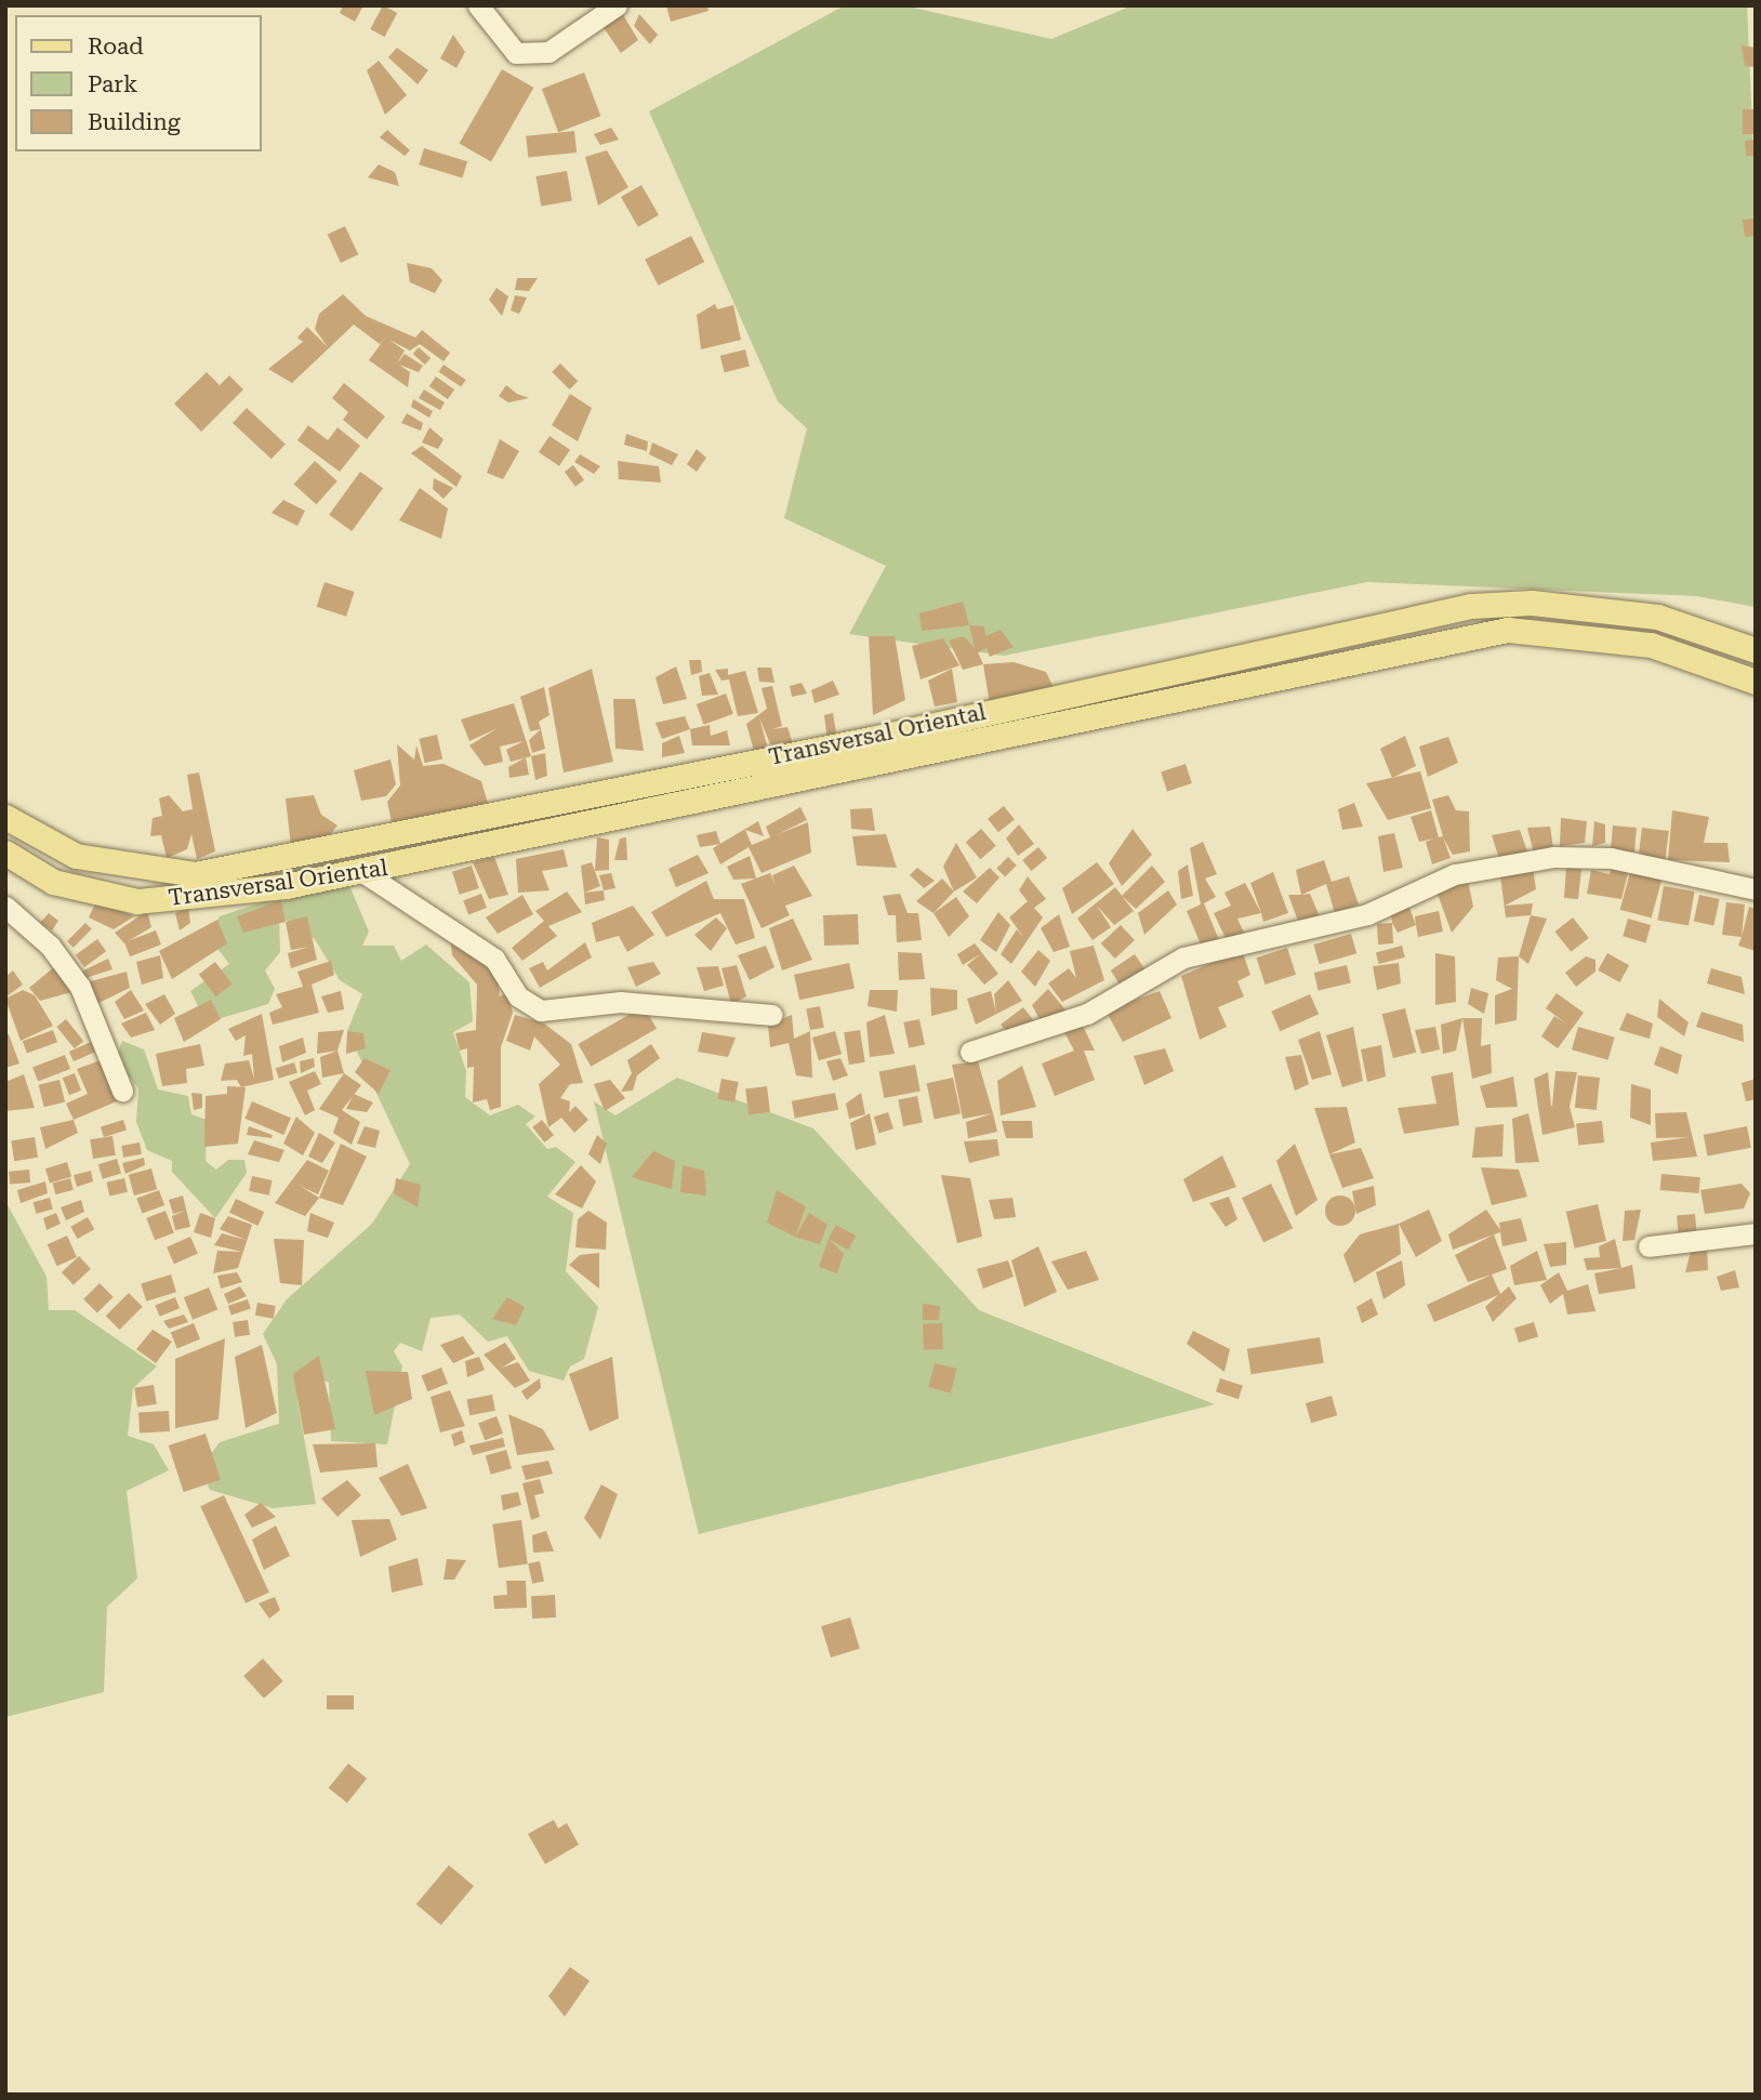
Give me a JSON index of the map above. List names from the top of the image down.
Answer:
{
  "streets": {
    "main road": ["Transversal Oriental"]
  },
  "legend": ["Road", "Park", "Building"]
}
